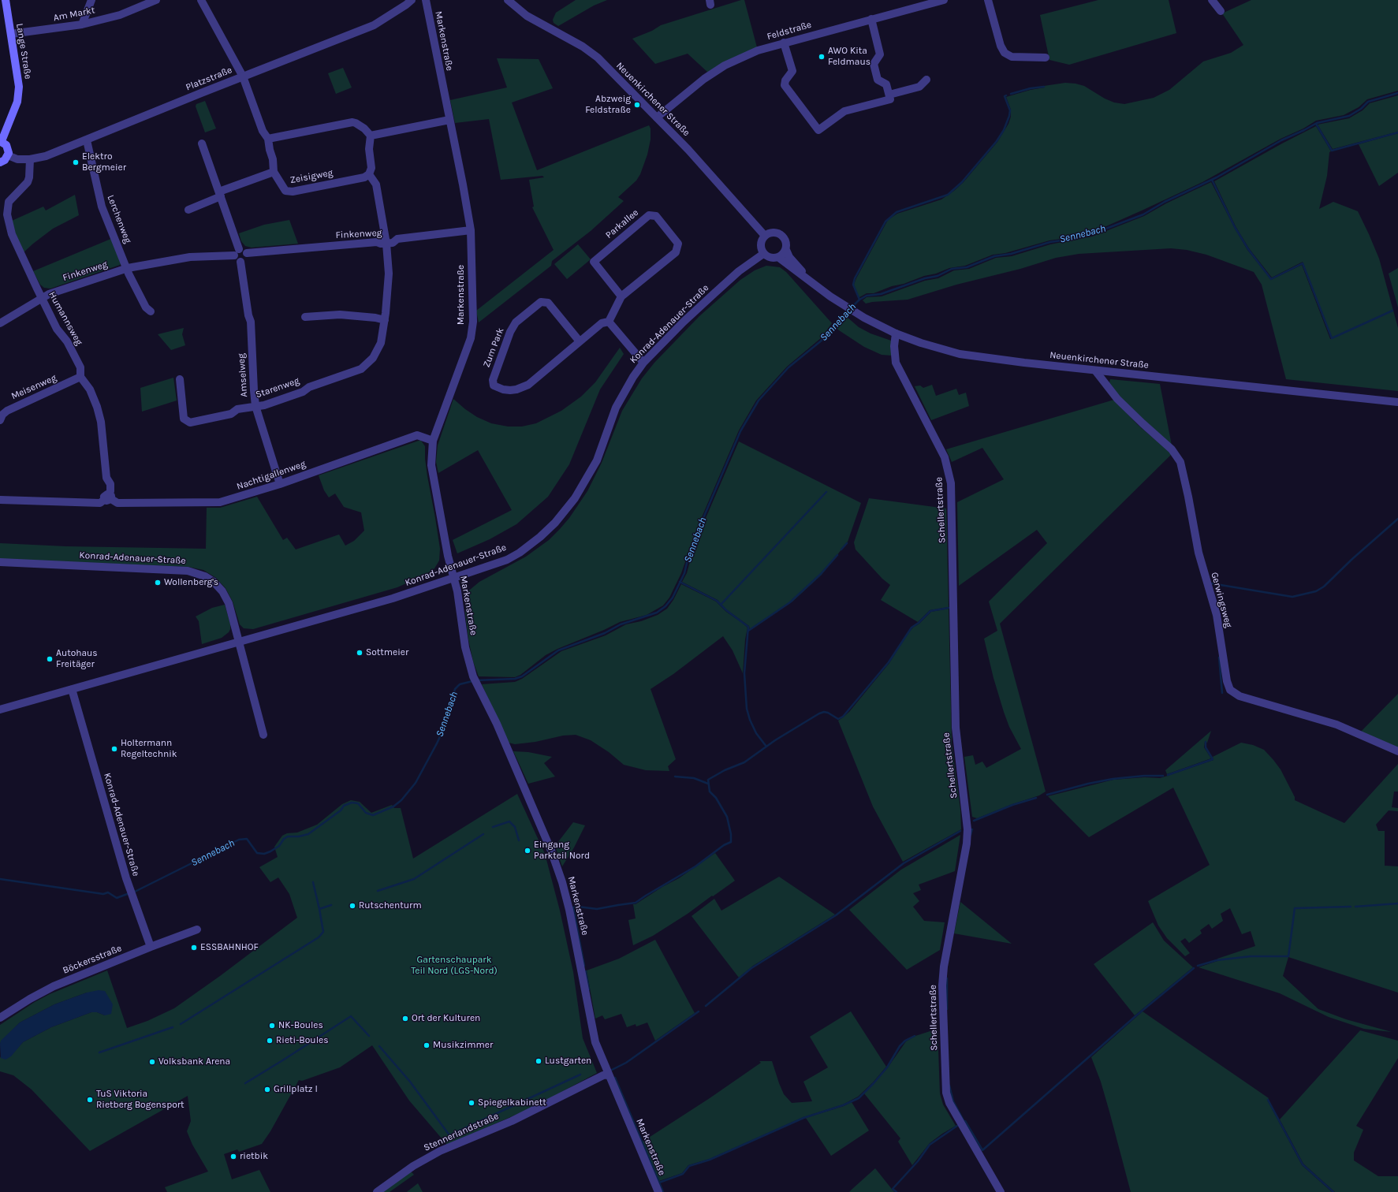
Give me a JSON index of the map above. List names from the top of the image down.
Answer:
{
  "streets": {
    "main road": ["Lange Straße"],
    "street": [
      "Am Markt",
      "Feldstraße",
      "Markenstraße",
      "Platzstraße",
      "Neuenkirchener Straße",
      "Zeisigweg",
      "Lerchenweg",
      "Parkallee",
      "Finkenweg",
      "Humannsweg",
      "Konrad-Adenauer-Straße",
      "Zum Park",
      "Amselweg",
      "Meisenweg",
      "Starenweg",
      "Nachtigallenweg",
      "Schellertstraße",
      "Gerwingsweg",
      "Böckersstraße",
      "Stennerlandstraße"
    ]
  },
  "crossings": [
    ["Am Markt", "Lange Straße"],
    ["Feldstraße", "Neuenkirchener Straße"],
    ["Markenstraße", "Finkenweg"],
    ["Markenstraße", "Konrad-Adenauer-Straße"],
    ["Markenstraße", "Nachtigallenweg"],
    ["Markenstraße", "Stennerlandstraße"],
    ["Platzstraße", "Zeisigweg"],
    ["Platzstraße", "Lerchenweg"],
    ["Platzstraße", "Humannsweg"],
    ["Neuenkirchener Straße", "Konrad-Adenauer-Straße"],
    ["Neuenkirchener Straße", "Schellertstraße"],
    ["Neuenkirchener Straße", "Gerwingsweg"],
    ["Lerchenweg", "Finkenweg"],
    ["Parkallee", "Zum Park"],
    ["Finkenweg", "Humannsweg"],
    ["Finkenweg", "Amselweg"],
    ["Finkenweg", "Starenweg"],
    ["Humannsweg", "Meisenweg"],
    ["Humannsweg", "Nachtigallenweg"],
    ["Konrad-Adenauer-Straße", "Böckersstraße"],
    ["Amselweg", "Starenweg"],
    ["Amselweg", "Nachtigallenweg"]
  ],
  "water": ["Sennebach"],
  "parks": ["Gartenschaupark Teil Nord (LGS-Nord)"],
  "places": [
    "AWO Kita Feldmaus",
    "Abzweig Feldstraße",
    "Elektro Bergmeier",
    "Wollenberg's",
    "Sottmeier",
    "Autohaus Freitäger",
    "Holtermann Regeltechnik",
    "Eingang Parkteil Nord",
    "Rutschenturm",
    "ESSBAHNHOF",
    "Ort der Kulturen",
    "NK-Boules",
    "Rieti-Boules",
    "Musikzimmer",
    "Lustgarten",
    "Volksbank Arena",
    "Grillplatz I",
    "TuS Viktoria Rietberg Bogensport",
    "Spiegelkabinett",
    "rietbik"
  ]
}
